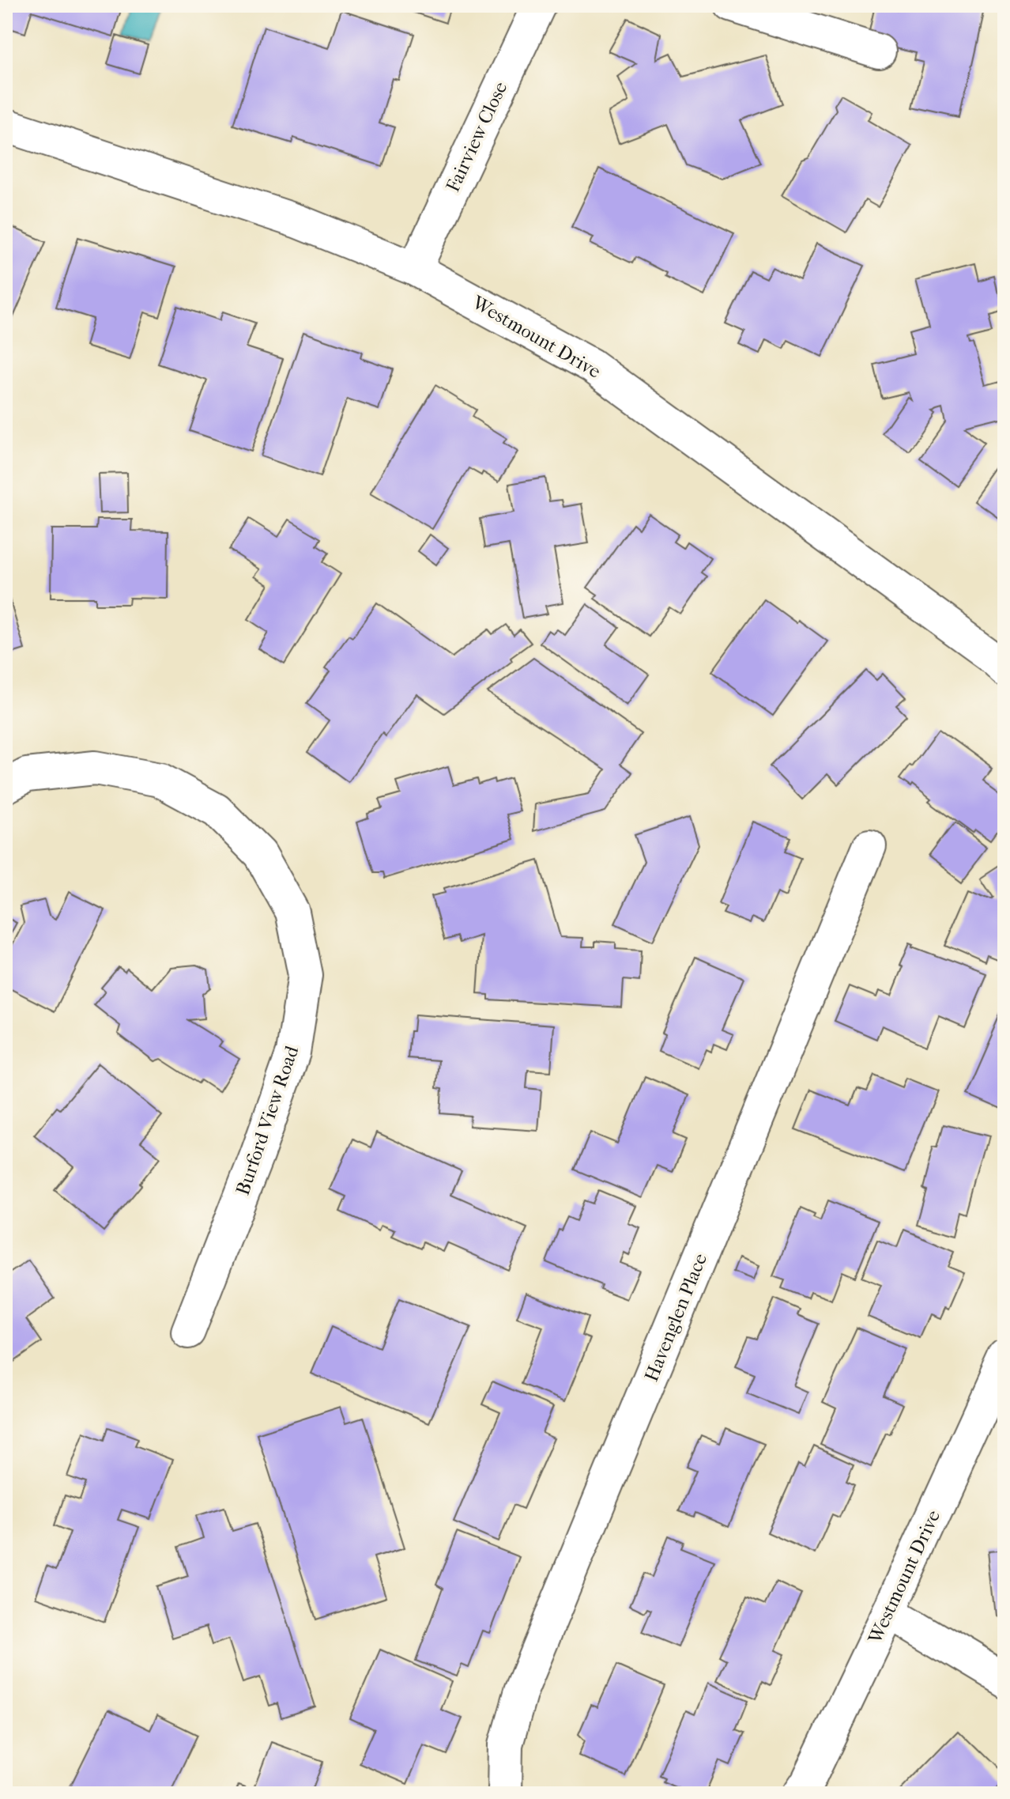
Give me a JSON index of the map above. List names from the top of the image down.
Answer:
{
  "streets": {
    "street": [
      "Fairview Close",
      "Westmount Drive",
      "Burford View Road",
      "Havenglen Place"
    ]
  },
  "crossings": [
    ["Fairview Close", "Westmount Drive"]
  ]
}
